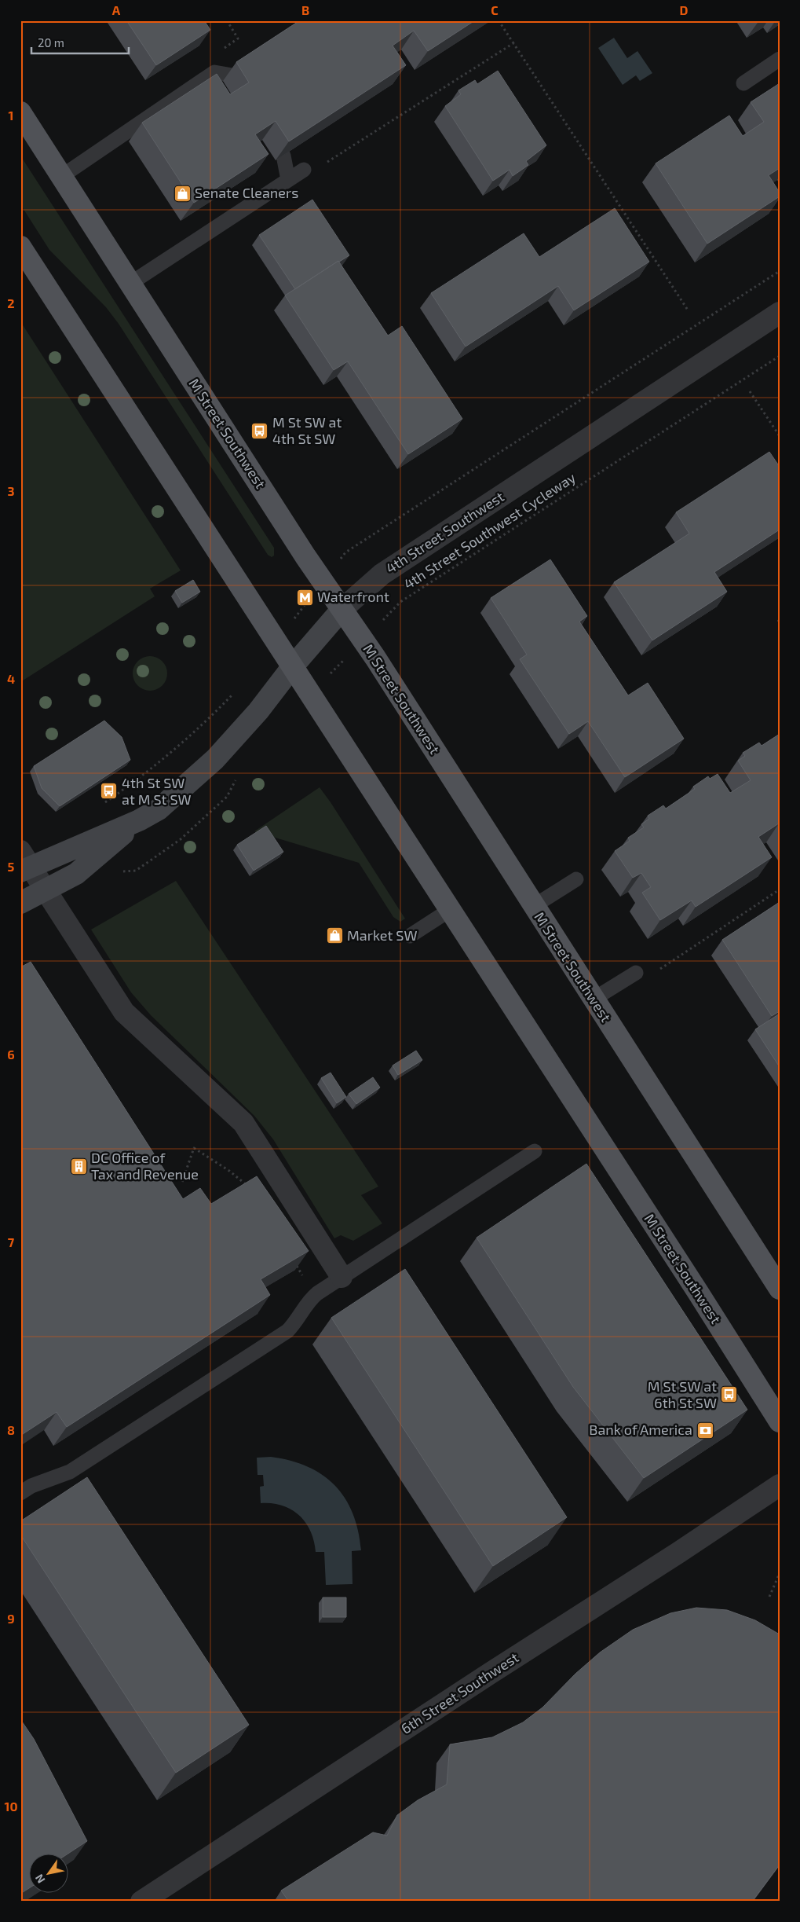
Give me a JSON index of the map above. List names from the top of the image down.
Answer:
{
  "streets": {
    "main road": ["M Street Southwest", "4th Street Southwest"],
    "street": ["6th Street Southwest"],
    "path": ["4th Street Southwest Cycleway"]
  },
  "crossings": [
    ["M Street Southwest", "4th Street Southwest Cycleway"],
    ["M Street Southwest", "4th Street Southwest"]
  ],
  "places": {
    "shop": ["Senate Cleaners", "Market SW"],
    "bus stop": ["M St SW at 4th St SW", "4th St SW at M St SW", "M St SW at 6th St SW"],
    "metro station": ["Waterfront"],
    "building": ["DC Office of Tax and Revenue"],
    "bank": ["Bank of America"]
  },
  "scale_bar": "20 m",
  "north": "bottom left",
  "grid": {
    "columns": [
      "A",
      "B",
      "C",
      "D"
    ],
    "rows": [
      "1",
      "2",
      "3",
      "4",
      "5",
      "6",
      "7",
      "8",
      "9",
      "10"
    ]
  }
}
